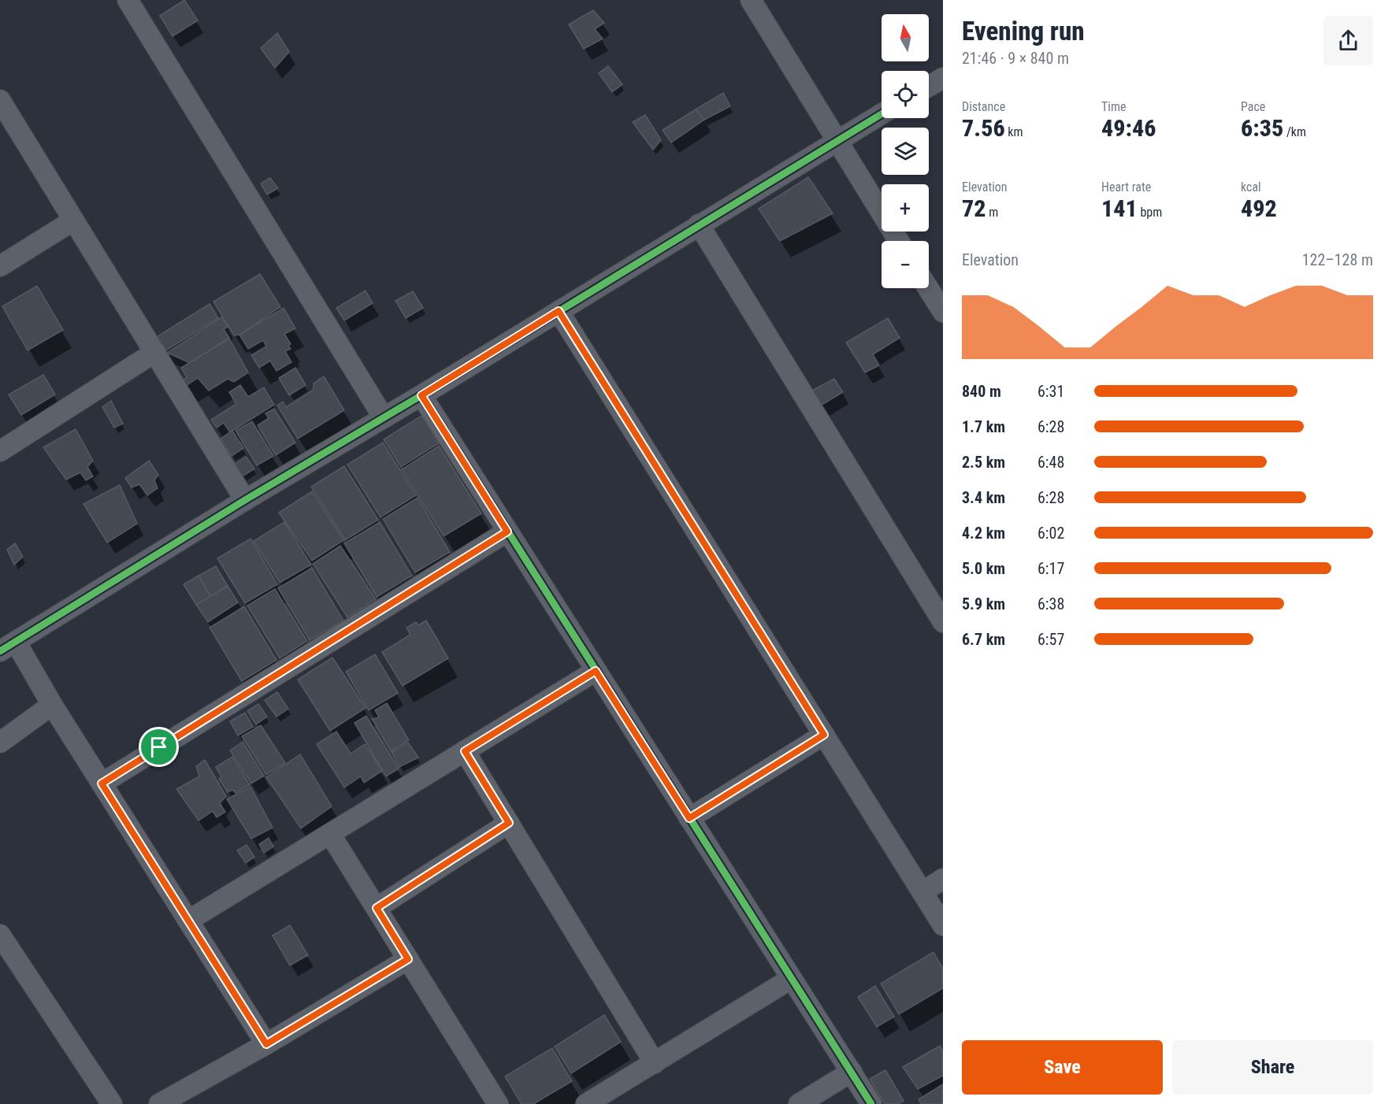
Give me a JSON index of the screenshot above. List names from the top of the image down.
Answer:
{
  "north": "top",
  "page": {
    "heading": ["Evening run", "21:46 · 9 × 840 m"],
    "map_buttons": ["+", "−"],
    "stats": [
      ["Distance", "7.56 km"],
      ["Time", "49:46"],
      ["Pace", "6:35 /km"],
      ["Elevation", "72 m"],
      ["Heart rate", "141 bpm"],
      ["kcal", "492"]
    ],
    "chart": ["Elevation", "122–128 m"],
    "list": [
      {
        "name": "840 m",
        "note": "6:31"
      },
      {
        "name": "1.7 km",
        "note": "6:28"
      },
      {
        "name": "2.5 km",
        "note": "6:48"
      },
      {
        "name": "3.4 km",
        "note": "6:28"
      },
      {
        "name": "4.2 km",
        "note": "6:02"
      },
      {
        "name": "5.0 km",
        "note": "6:17"
      },
      {
        "name": "5.9 km",
        "note": "6:38"
      },
      {
        "name": "6.7 km",
        "note": "6:57"
      }
    ],
    "buttons": ["Save", "Share"]
  }
}
